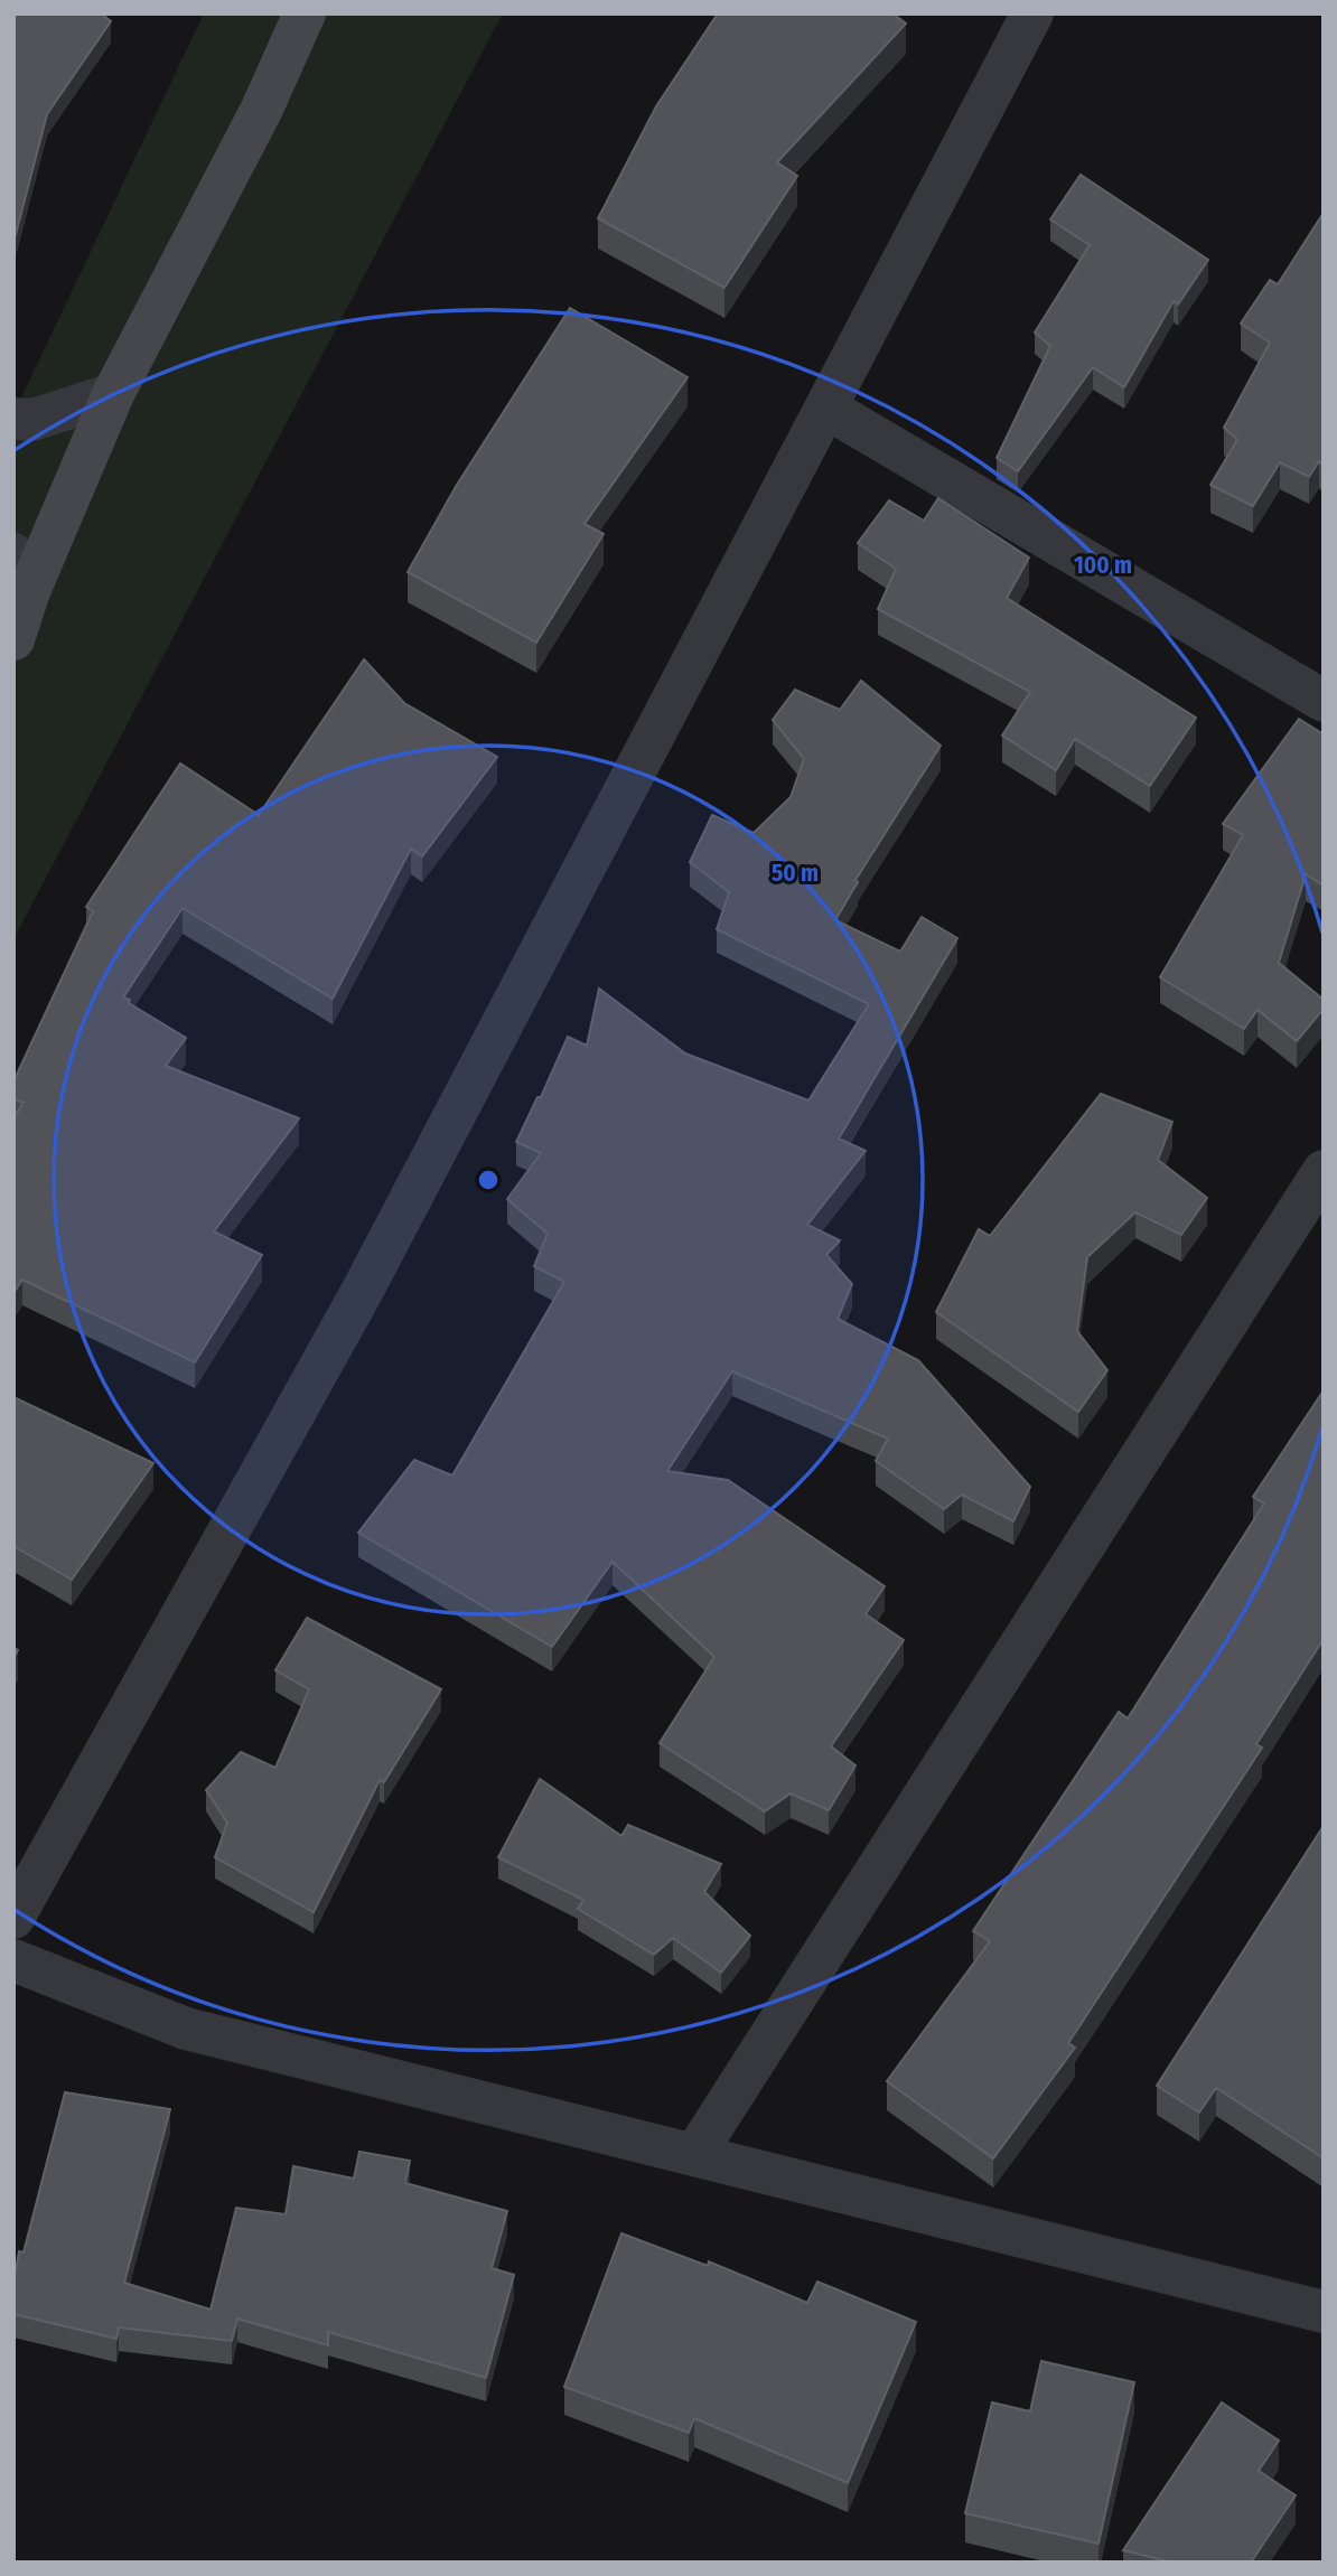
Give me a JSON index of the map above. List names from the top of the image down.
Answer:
{
  "rings": ["100 m", "50 m"]
}
